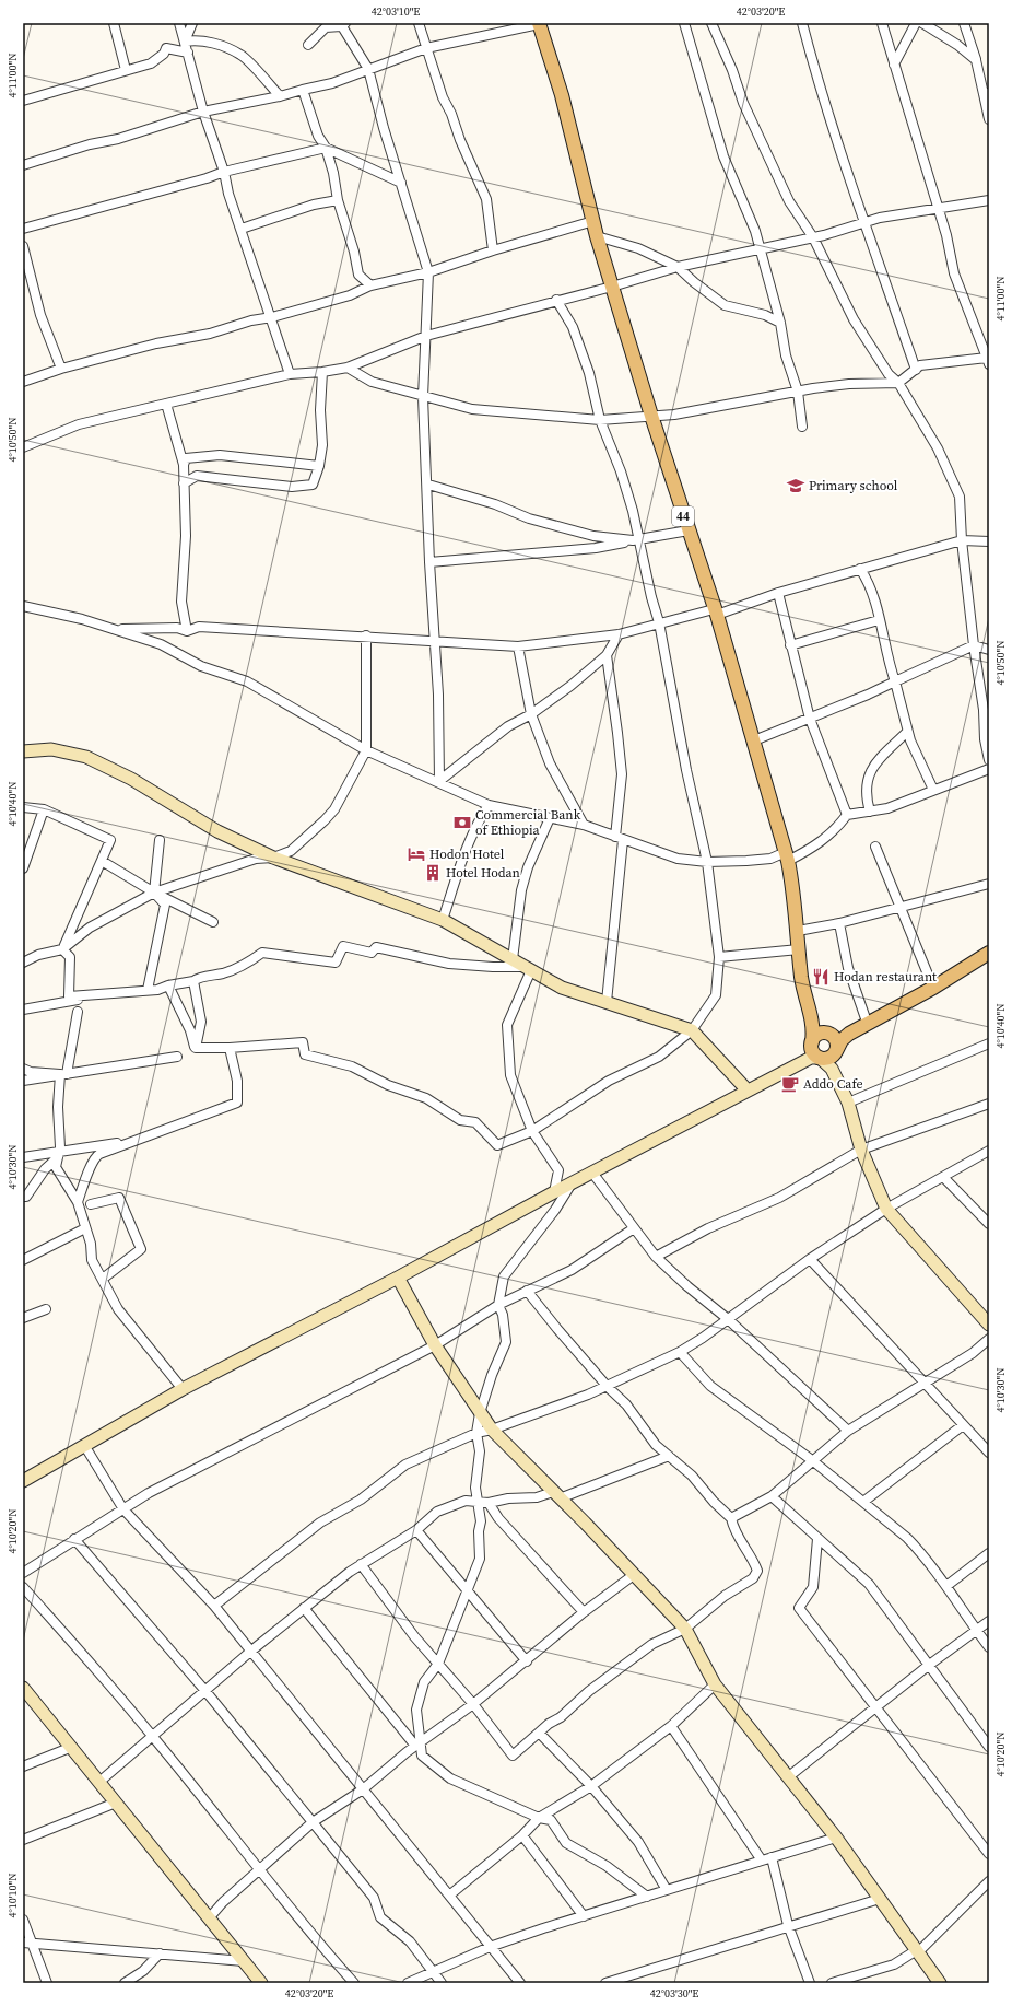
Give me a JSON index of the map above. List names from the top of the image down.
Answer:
{
  "streets": {
    "main road": ["44"]
  },
  "places": {
    "school or university": ["Primary school"],
    "bank": ["Commercial Bank of Ethiopia"],
    "hotel": ["Hodon Hotel"],
    "building": ["Hotel Hodan"],
    "restaurant": ["Hodan restaurant"],
    "cafe": ["Addo Cafe"]
  },
  "coordinates": [
    "42°03'10\"E",
    "42°03'20\"E",
    "4°11'00\"N",
    "4°10'50\"N",
    "4°10'40\"N",
    "4°10'30\"N",
    "4°10'20\"N",
    "4°10'10\"N",
    "42°03'30\"E"
  ]
}
